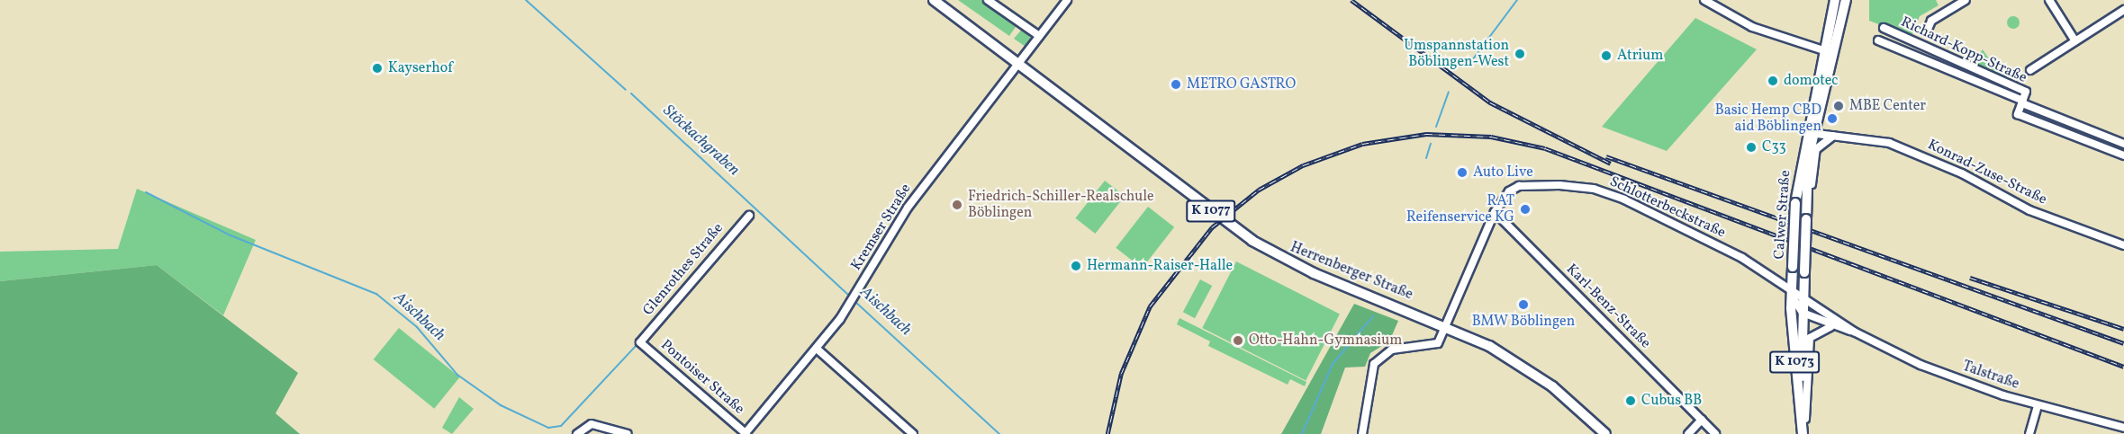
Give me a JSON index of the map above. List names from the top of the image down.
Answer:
{
  "streets": {
    "main road": [
      "K 1077",
      "Calwer Straße",
      "Herrenberger Straße",
      "K 1073"
    ],
    "street": [
      "Richard-Kopp-Straße",
      "Konrad-Zuse-Straße",
      "Schlotterbeckstraße",
      "Kremser Straße",
      "Glenrothes Straße",
      "Karl-Benz-Straße",
      "Talstraße",
      "Pontoiser Straße"
    ]
  },
  "crossings": [
    ["Konrad-Zuse-Straße", "Calwer Straße"],
    ["Schlotterbeckstraße", "Calwer Straße"],
    ["Schlotterbeckstraße", "Herrenberger Straße"],
    ["Schlotterbeckstraße", "Karl-Benz-Straße"],
    ["Schlotterbeckstraße", "Talstraße"],
    ["Calwer Straße", "Talstraße"],
    ["Kremser Straße", "Herrenberger Straße"],
    ["Kremser Straße", "Pontoiser Straße"],
    ["Glenrothes Straße", "Pontoiser Straße"]
  ],
  "water": ["Stöckachgraben", "Aischbach"],
  "places": [
    "Umspannstation Böblingen-West",
    "Atrium",
    "Kayserhof",
    "domotec",
    "METRO GASTRO",
    "MBE Center",
    "Basic Hemp CBD aid Böblingen",
    "C33",
    "Auto Live",
    "Friedrich-Schiller-Realschule Böblingen",
    "RAT Reifenservice KG",
    "Hermann-Raiser-Halle",
    "BMW Böblingen",
    "Otto-Hahn-Gymnasium",
    "Cubus BB"
  ]
}
